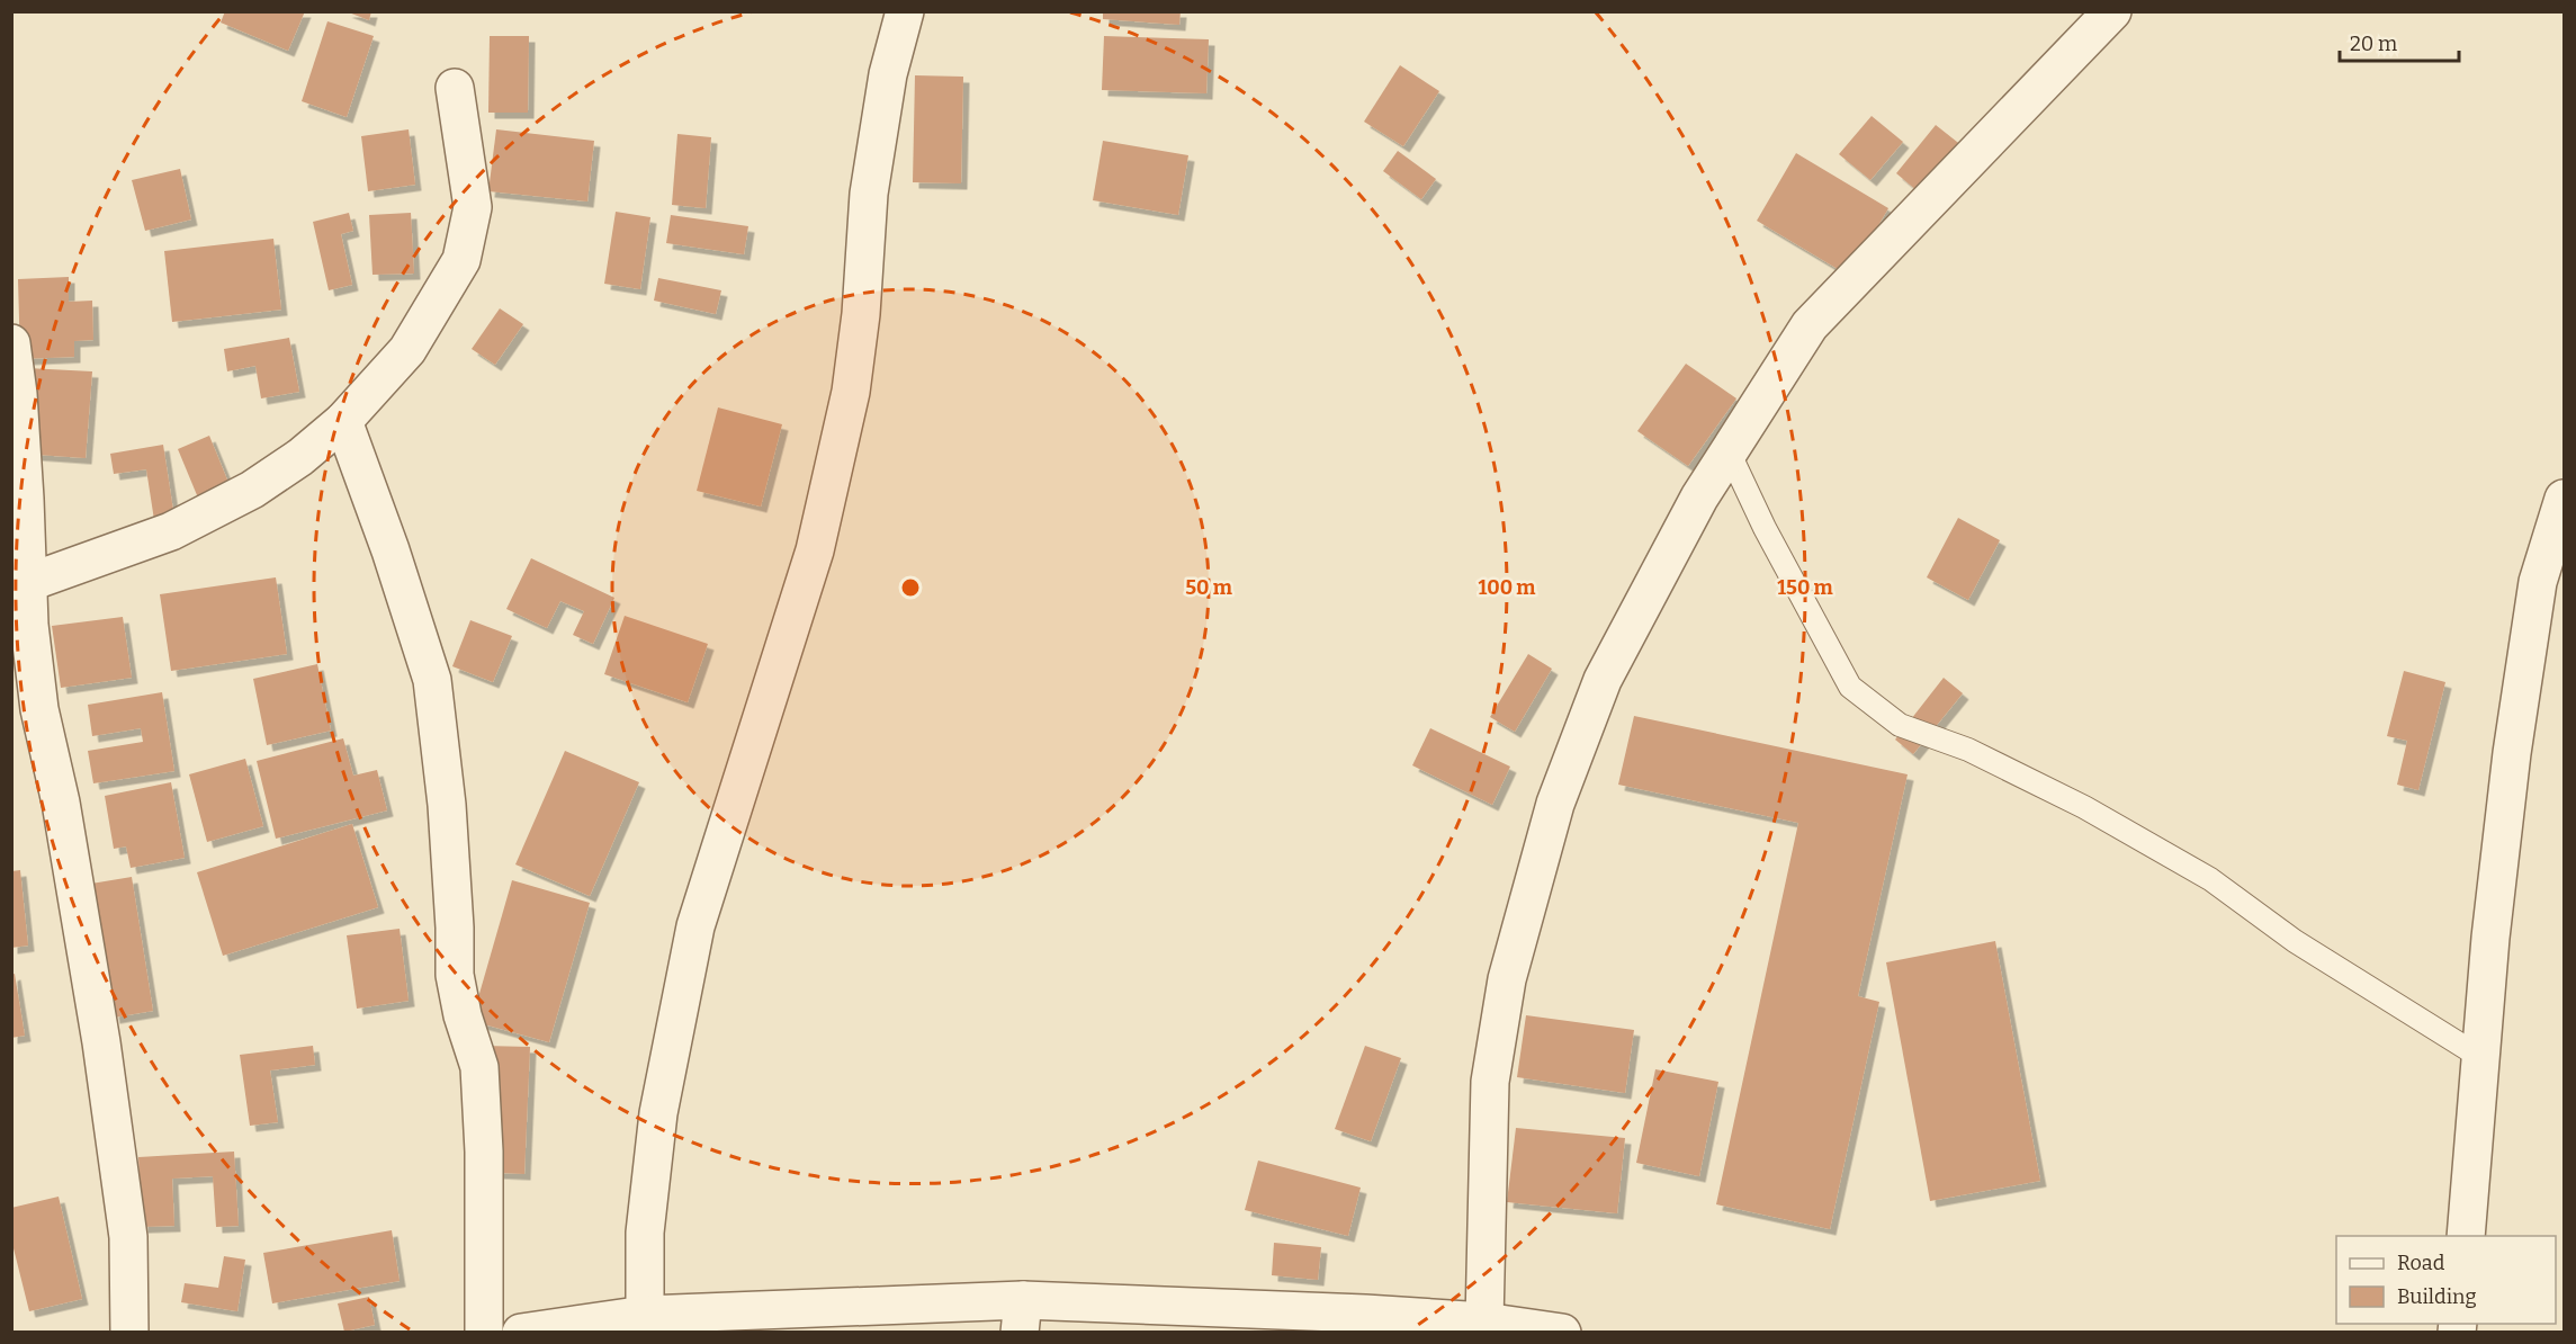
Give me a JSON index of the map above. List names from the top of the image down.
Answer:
{
  "legend": ["Road", "Building"],
  "scale_bar": "20 m",
  "rings": ["50 m", "100 m", "150 m"]
}
